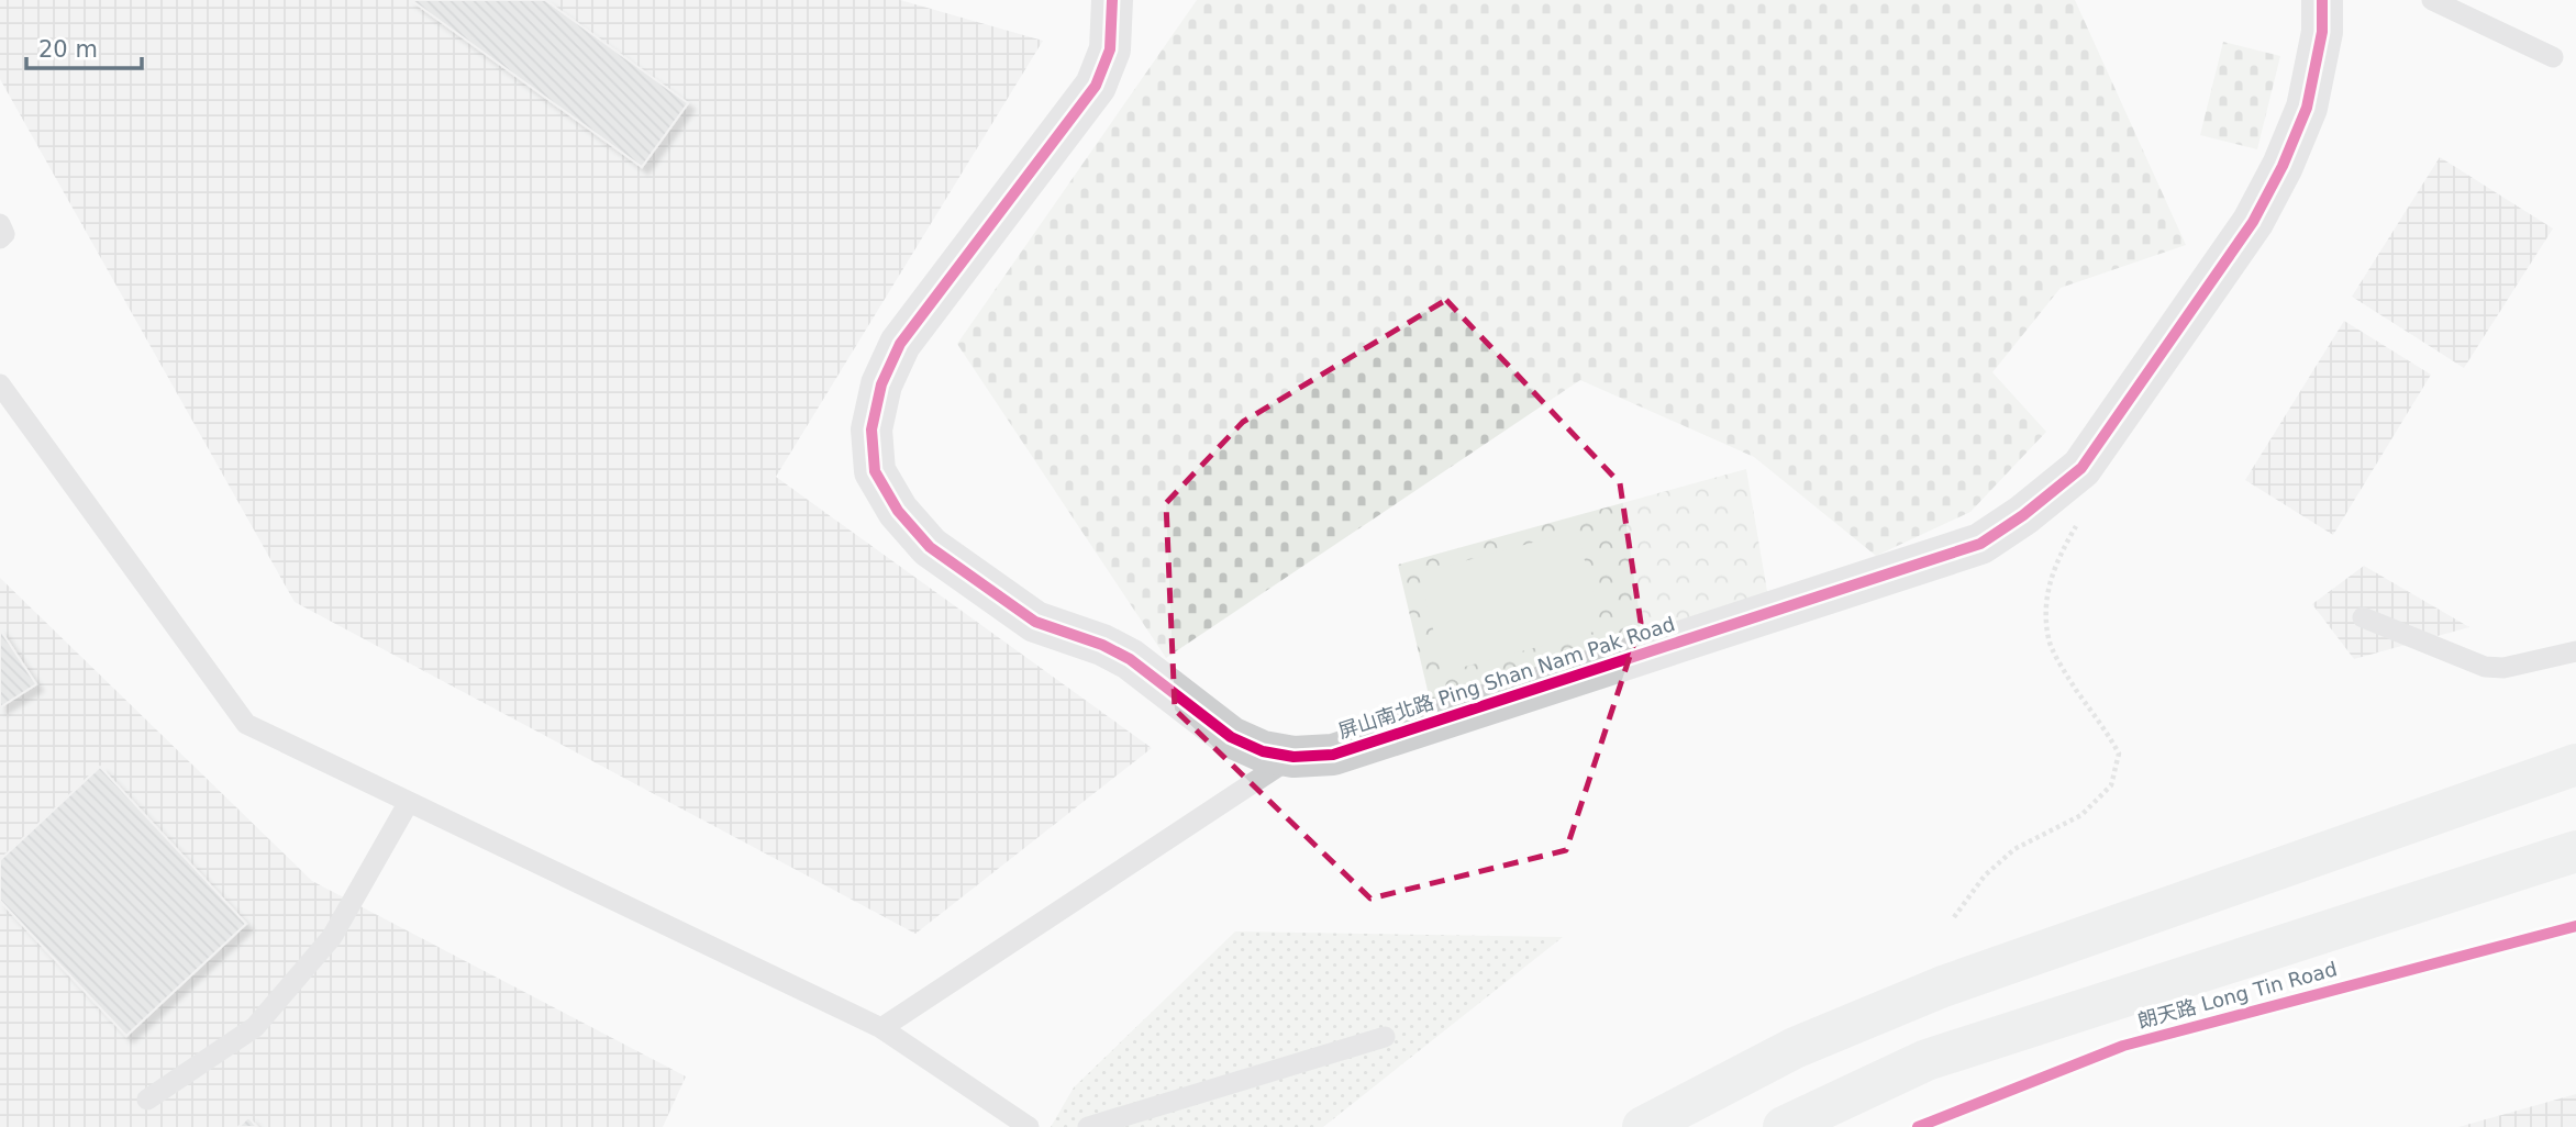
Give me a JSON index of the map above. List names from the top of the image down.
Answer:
{
  "streets": {
    "main road": ["朗天路 Long Tin Road"],
    "street": ["屏山南北路 Ping Shan Nam Pak Road"]
  },
  "scale_bar": "20 m"
}
